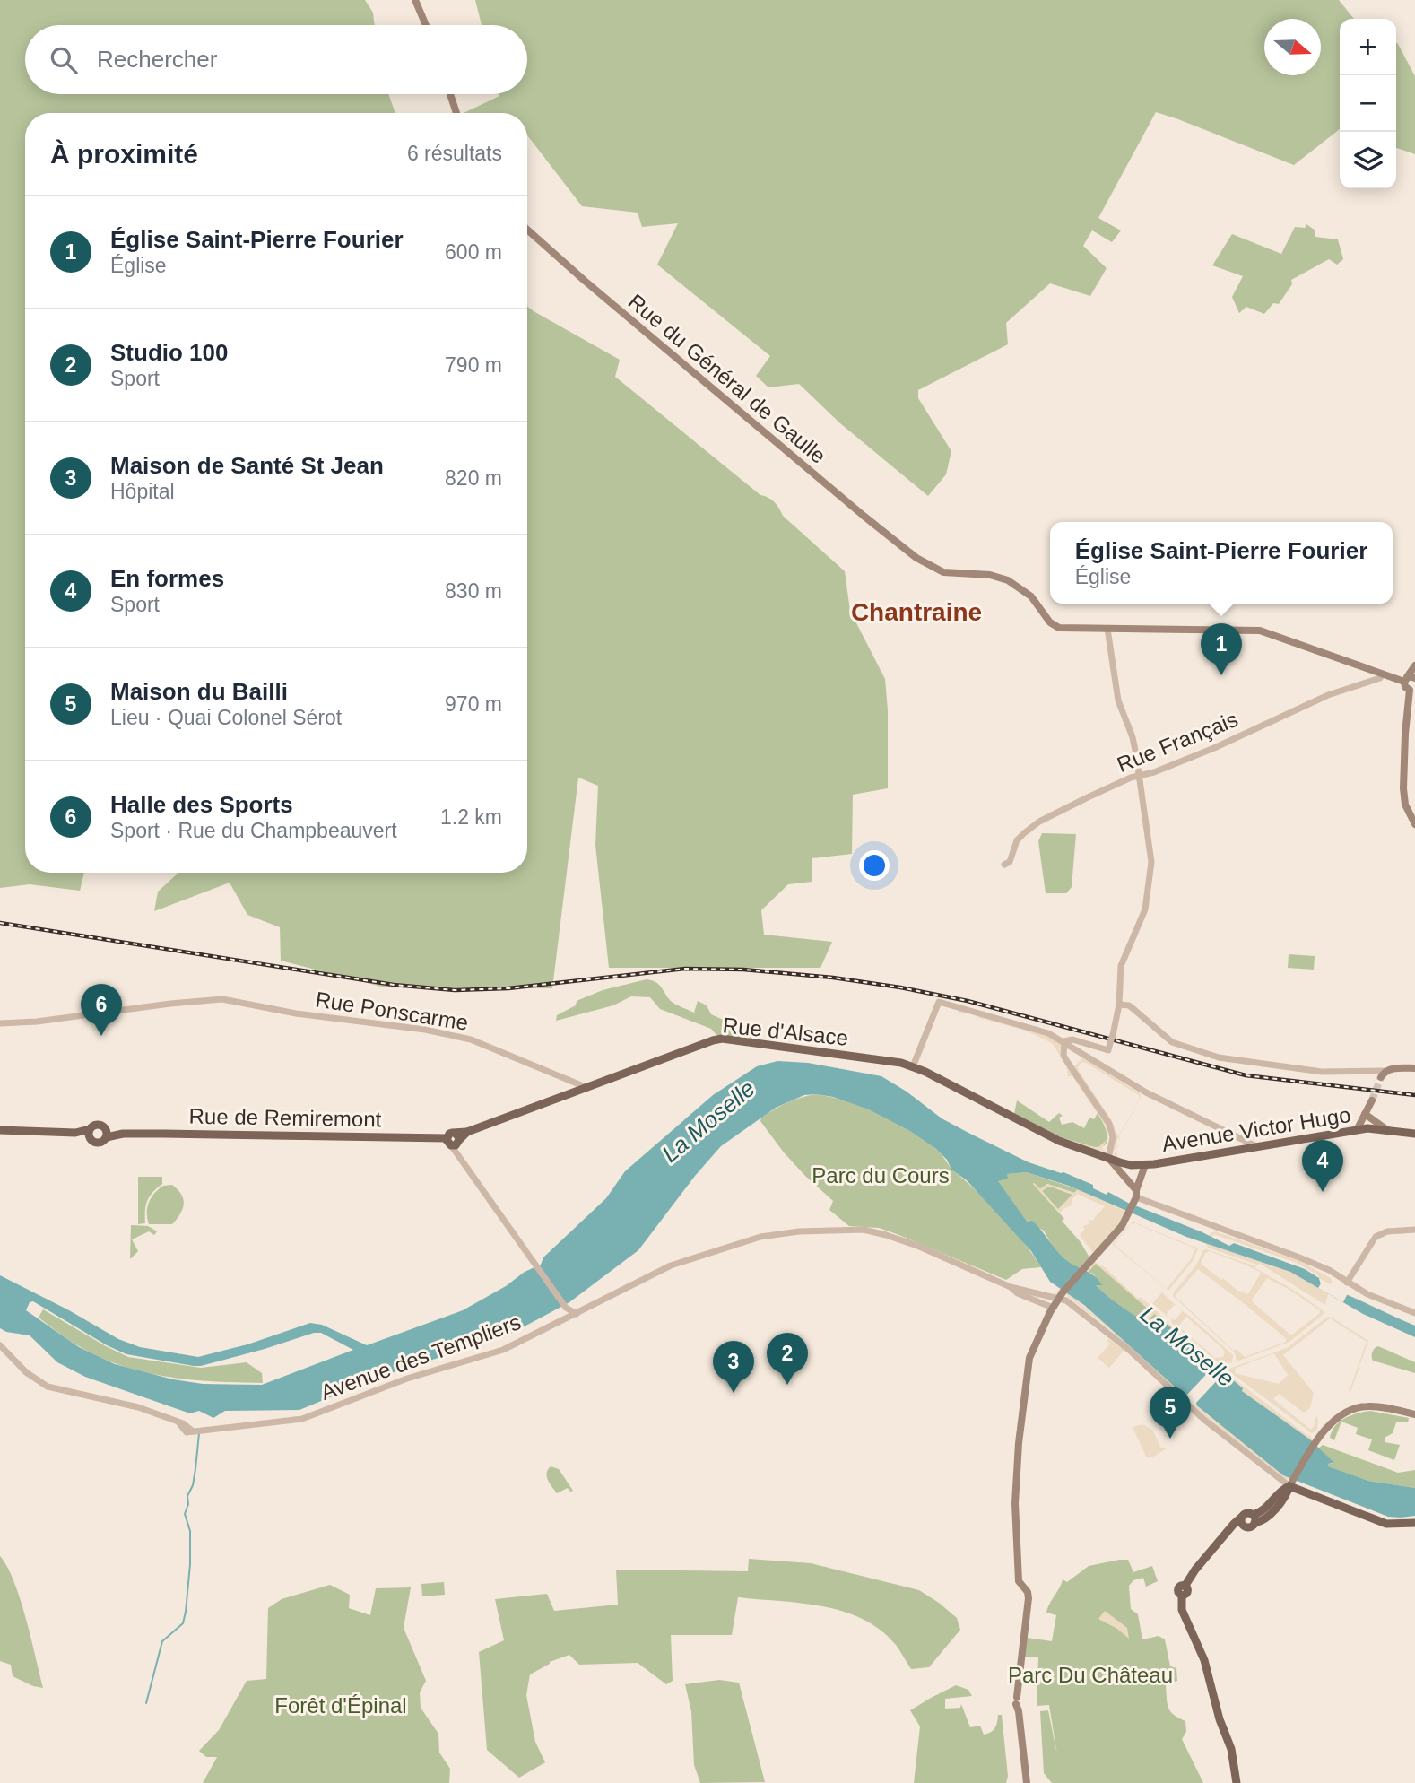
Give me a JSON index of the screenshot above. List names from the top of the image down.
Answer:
{
  "streets": {
    "main road": [
      "Rue du Général de Gaulle",
      "Rue d'Alsace",
      "Rue de Remiremont",
      "Avenue Victor Hugo"
    ],
    "street": ["Rue Français", "Rue Ponscarme", "Avenue des Templiers"]
  },
  "crossings": [
    ["Rue du Général de Gaulle", "Rue Français"],
    ["Rue Ponscarme", "Rue d'Alsace"],
    ["Rue d'Alsace", "Rue de Remiremont"],
    ["Rue d'Alsace", "Avenue Victor Hugo"]
  ],
  "districts": ["Chantraine"],
  "water": ["La Moselle"],
  "parks": ["Parc du Cours", "Parc Du Château", "Forêt d'Épinal"],
  "north": "right",
  "page": {
    "map_buttons": ["+", "−"],
    "search": "Rechercher",
    "heading": ["À proximité", "6 résultats"],
    "list": [
      {
        "mark": "1",
        "name": "Église Saint-Pierre Fourier",
        "note": "Église",
        "value": "600 m"
      },
      {
        "mark": "2",
        "name": "Studio 100",
        "note": "Sport",
        "value": "790 m"
      },
      {
        "mark": "3",
        "name": "Maison de Santé St Jean",
        "note": "Hôpital",
        "value": "820 m"
      },
      {
        "mark": "4",
        "name": "En formes",
        "note": "Sport",
        "value": "830 m"
      },
      {
        "mark": "5",
        "name": "Maison du Bailli",
        "note": "Lieu · Quai Colonel Sérot",
        "value": "970 m"
      },
      {
        "mark": "6",
        "name": "Halle des Sports",
        "note": "Sport · Rue du Champbeauvert",
        "value": "1.2 km"
      }
    ],
    "popup": ["Église Saint-Pierre Fourier", "Église"],
    "pins": [
      "1",
      "6",
      "4",
      "2",
      "3",
      "5"
    ]
  }
}
